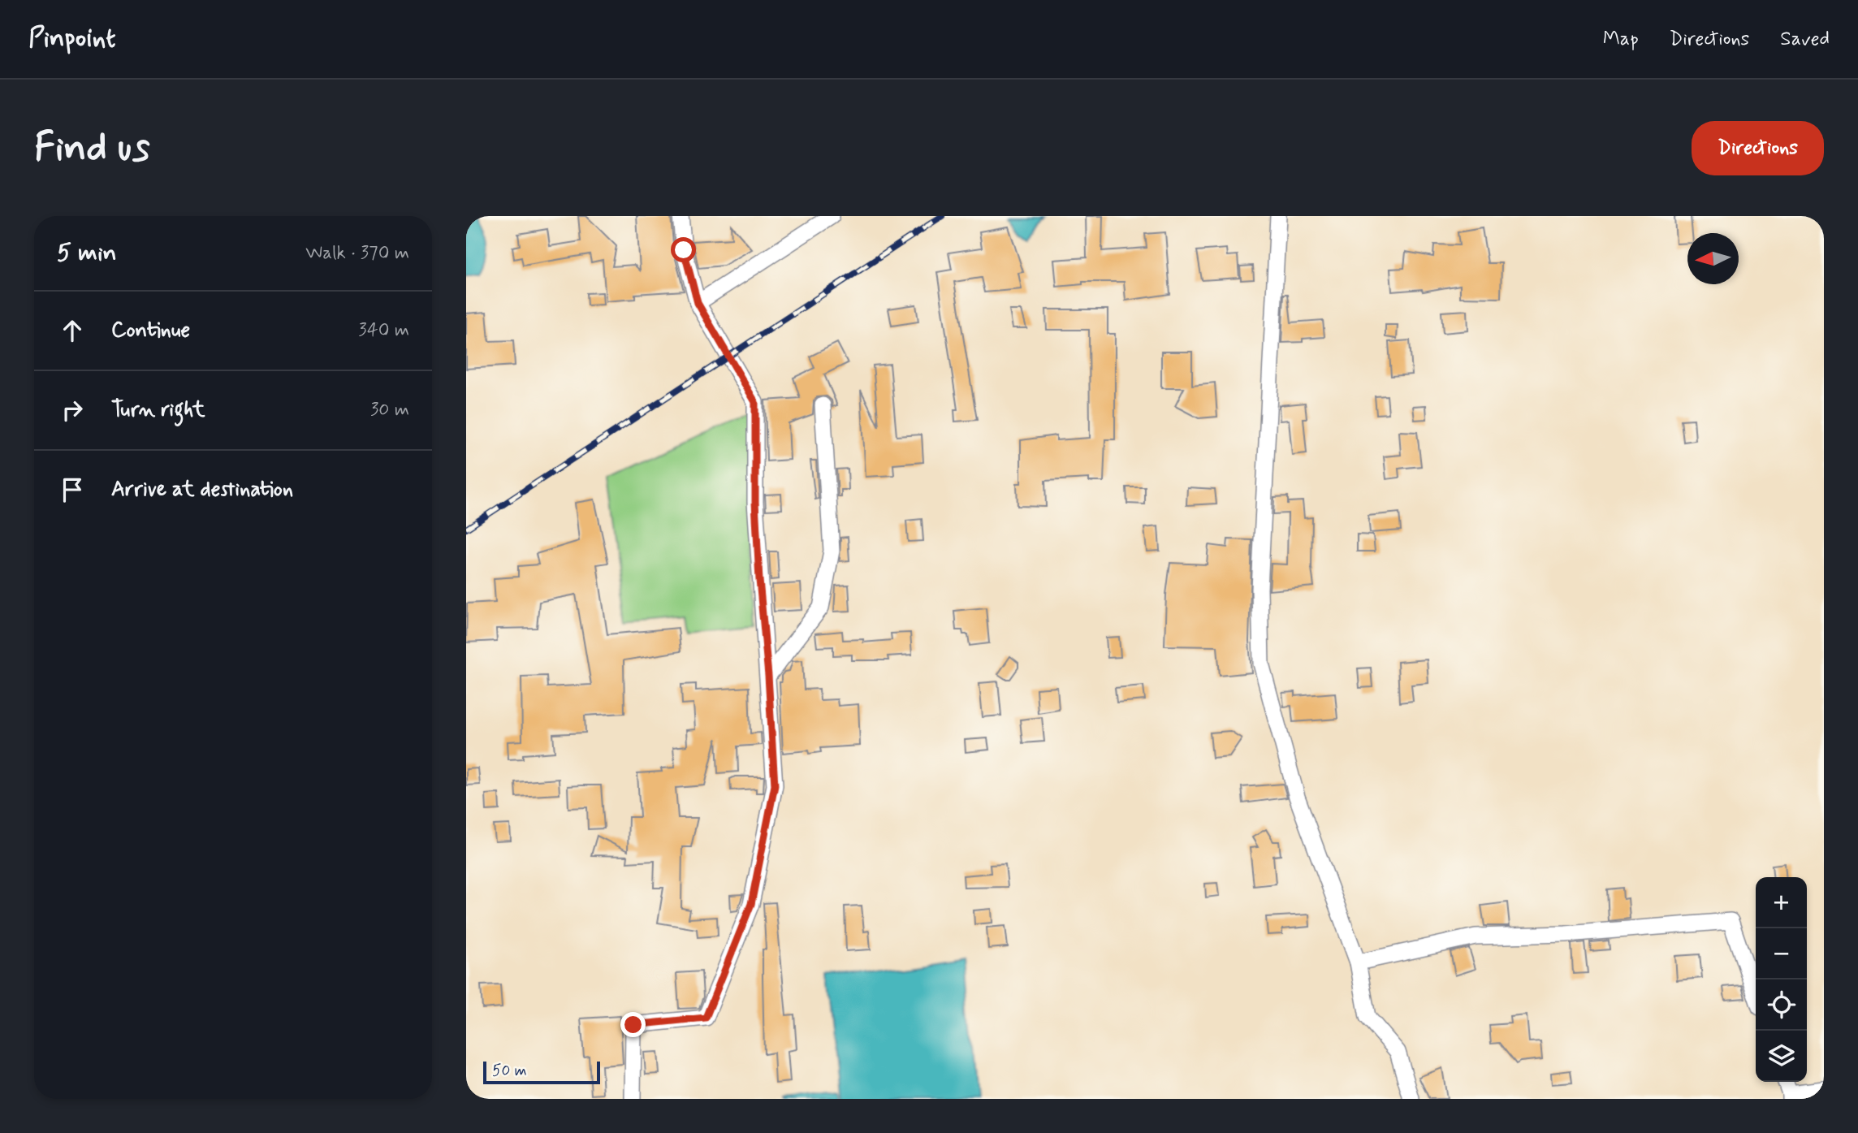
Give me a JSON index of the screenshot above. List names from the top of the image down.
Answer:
{
  "scale_bar": "50 m",
  "north": "left",
  "page": {
    "header": "Pinpoint",
    "nav": ["Map", "Directions", "Saved"],
    "buttons": "Directions",
    "title": "Find us",
    "heading": ["5 min", "Walk · 370 m"],
    "list": [
      ["Continue", "340 m"],
      ["Turn right", "30 m"],
      "Arrive at destination"
    ],
    "map_buttons": ["+", "−"],
    "scale": "50 m"
  }
}
